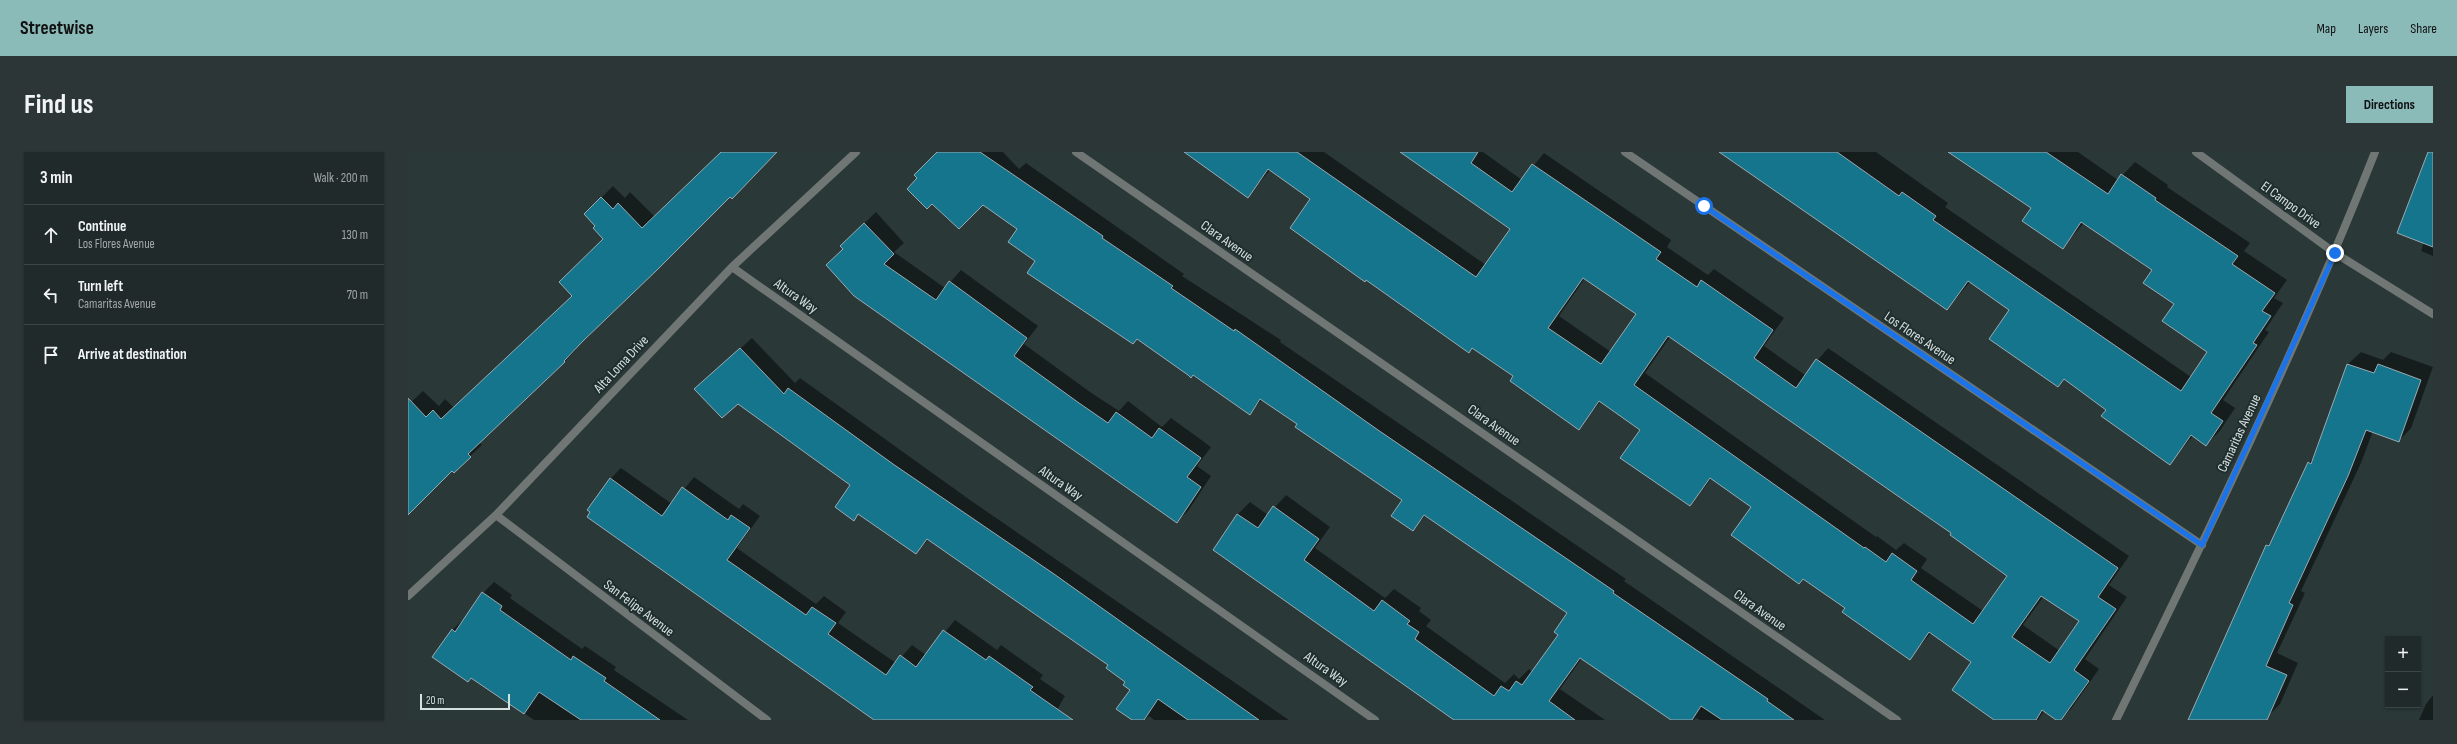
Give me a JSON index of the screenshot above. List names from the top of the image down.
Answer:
{
  "streets": {
    "street": [
      "El Campo Drive",
      "Clara Avenue",
      "Altura Way",
      "Los Flores Avenue",
      "Alta Loma Drive",
      "Camaritas Avenue",
      "San Felipe Avenue"
    ]
  },
  "crossings": [
    ["El Campo Drive", "Camaritas Avenue"],
    ["Altura Way", "Alta Loma Drive"],
    ["Los Flores Avenue", "Camaritas Avenue"],
    ["Alta Loma Drive", "San Felipe Avenue"]
  ],
  "scale_bar": "20 m",
  "page": {
    "header": "Streetwise",
    "nav": ["Map", "Layers", "Share"],
    "buttons": "Directions",
    "title": "Find us",
    "heading": ["3 min", "Walk · 200 m"],
    "list": [
      ["Continue", "Los Flores Avenue", "130 m"],
      ["Turn left", "Camaritas Avenue", "70 m"],
      "Arrive at destination"
    ],
    "map_buttons": ["+", "−"],
    "scale": "20 m"
  }
}
